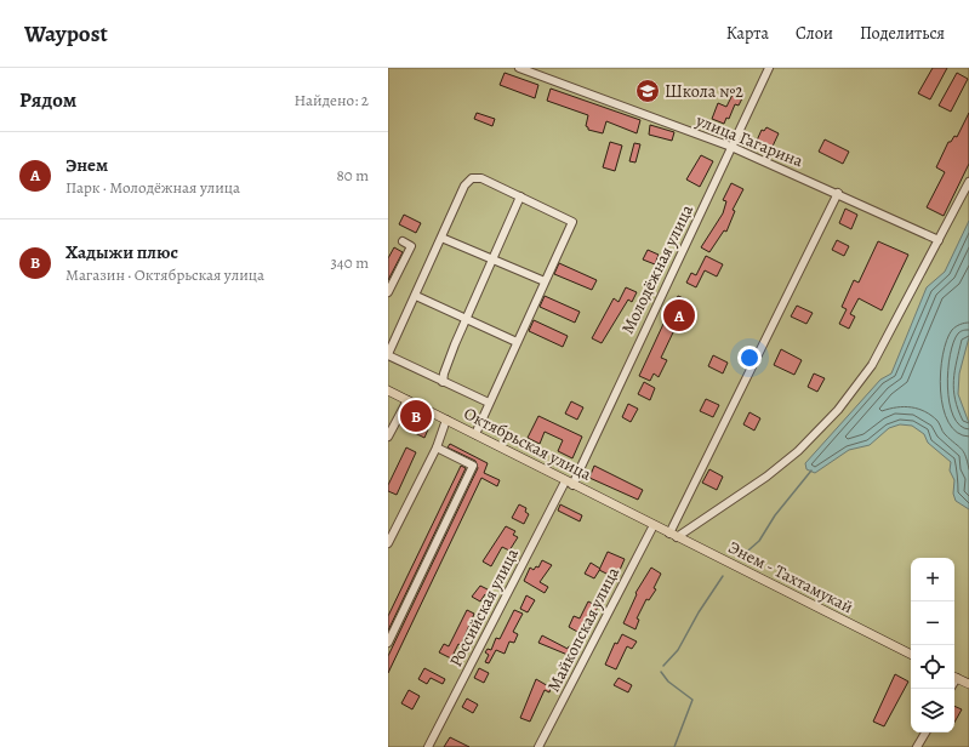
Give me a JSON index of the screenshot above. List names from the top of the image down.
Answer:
{
  "streets": {
    "main road": ["Октябрьская улица", "Энем - Тахтамукай"],
    "street": [
      "улица Гагарина",
      "Молодёжная улица",
      "Российская улица",
      "Майкопская улица"
    ]
  },
  "crossings": [
    ["улица Гагарина", "Молодёжная улица"],
    ["Молодёжная улица", "Октябрьская улица"],
    ["Молодёжная улица", "Российская улица"],
    ["Октябрьская улица", "Энем - Тахтамукай"],
    ["Октябрьская улица", "Российская улица"],
    ["Октябрьская улица", "Майкопская улица"],
    ["Энем - Тахтамукай", "Майкопская улица"]
  ],
  "places": {
    "school or university": ["Школа №2"]
  },
  "page": {
    "header": "Waypost",
    "nav": ["Карта", "Слои", "Поделиться"],
    "heading": ["Рядом", "Найдено: 2"],
    "list": [
      {
        "mark": "A",
        "name": "Энем",
        "note": "Парк · Молодёжная улица",
        "value": "80 m"
      },
      {
        "mark": "B",
        "name": "Хадыжи плюс",
        "note": "Магазин · Октябрьская улица",
        "value": "340 m"
      }
    ],
    "pins": ["A", "B"],
    "map_buttons": ["+", "−"]
  }
}
